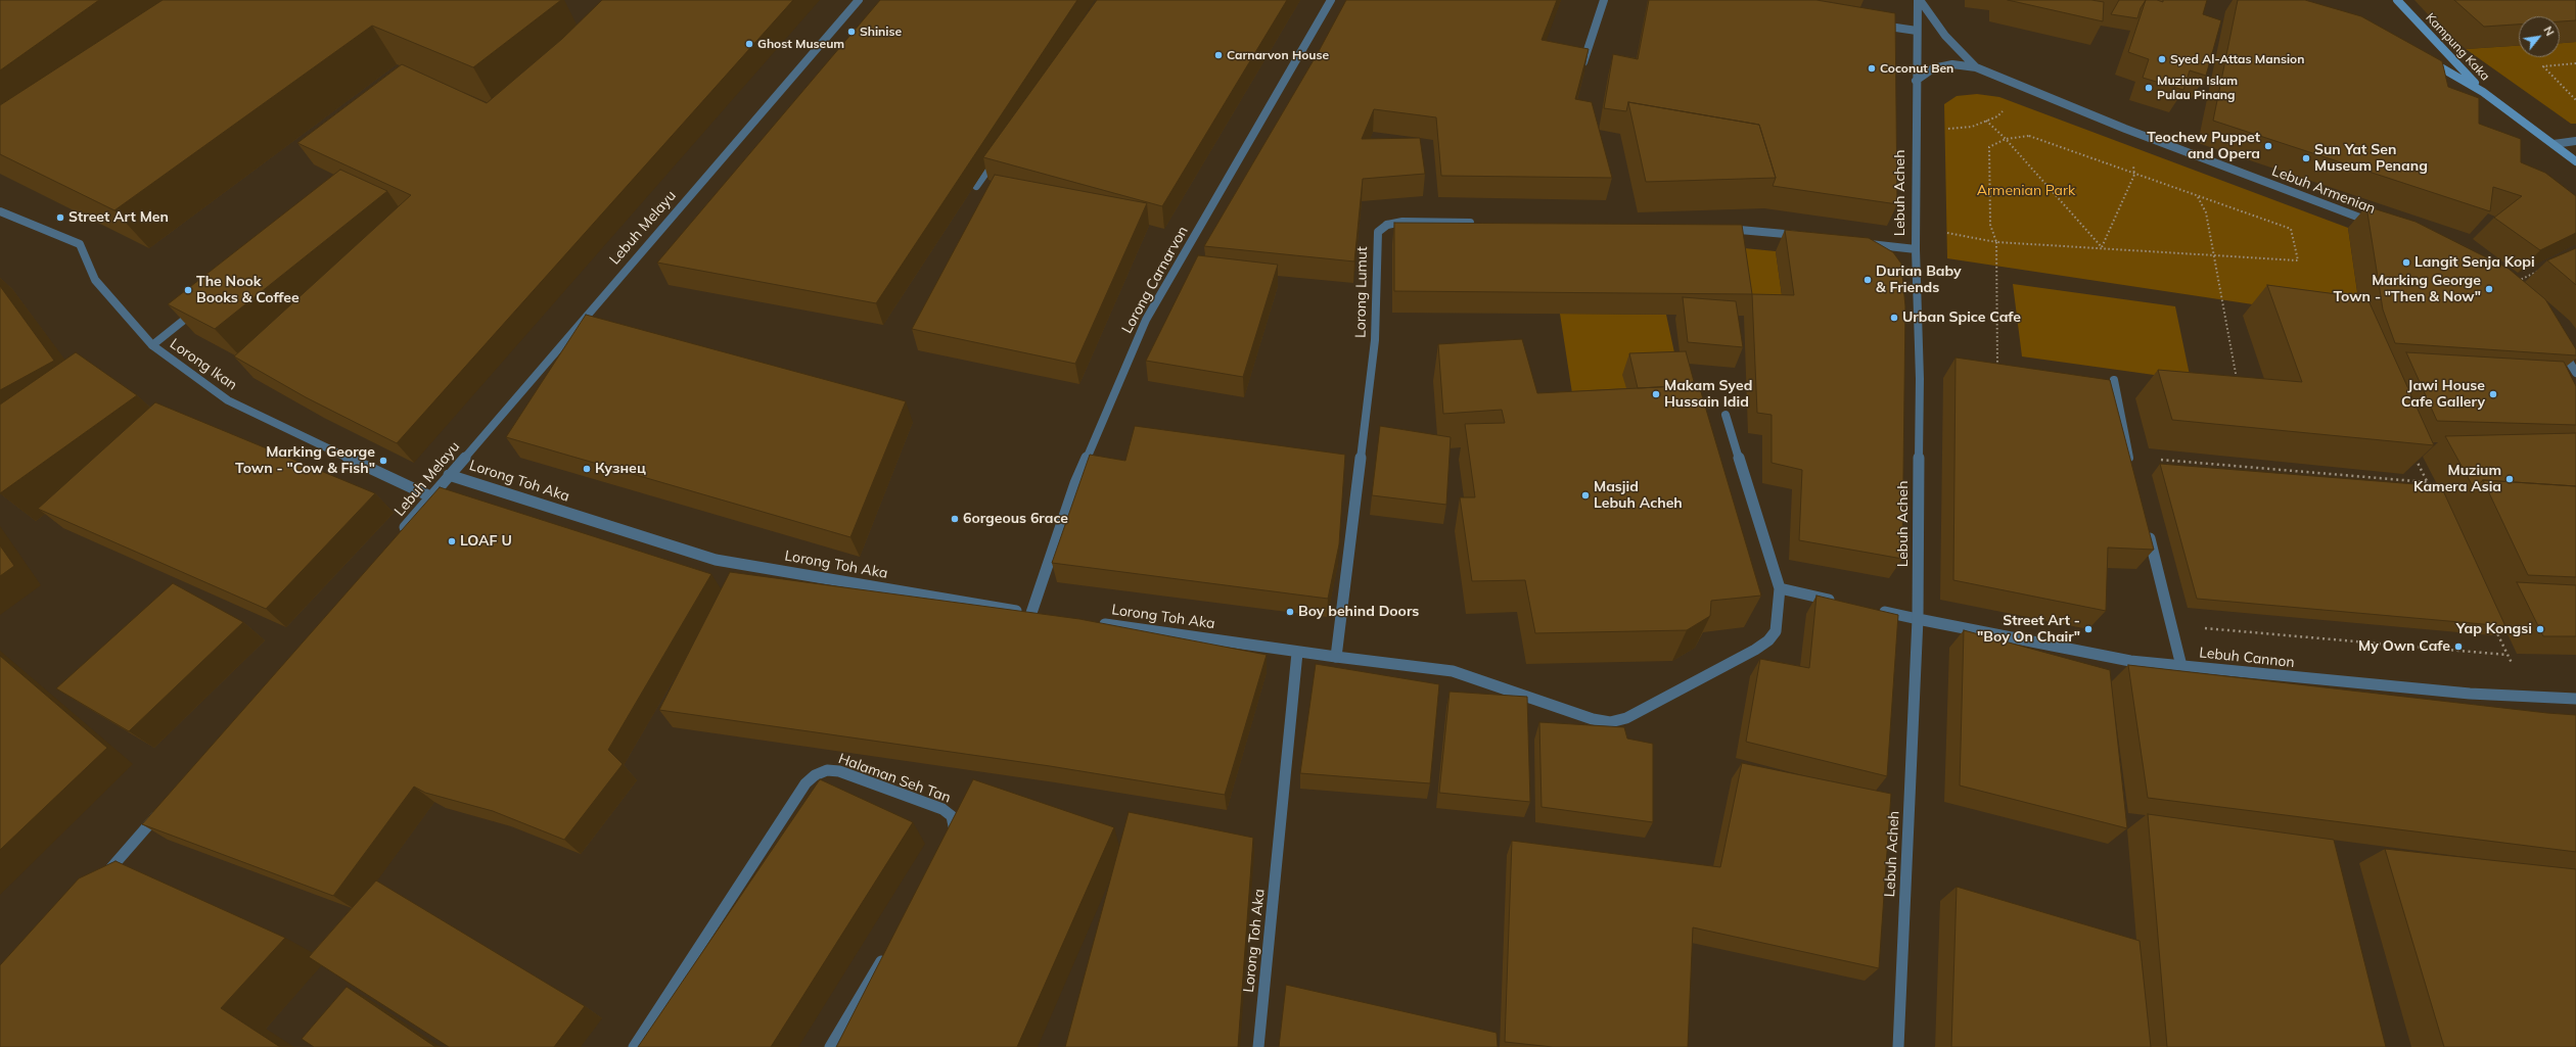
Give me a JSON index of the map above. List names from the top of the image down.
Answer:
{
  "streets": {
    "main road": ["Kampung Kaka"],
    "street": [
      "Lebuh Armenian",
      "Lebuh Acheh",
      "Lebuh Melayu",
      "Lorong Carnarvon",
      "Lorong Lumut",
      "Lorong Ikan",
      "Lorong Toh Aka",
      "Lebuh Cannon",
      "Halaman Seh Tan"
    ]
  },
  "crossings": [
    ["Lebuh Armenian", "Lebuh Acheh"],
    ["Lebuh Acheh", "Lebuh Cannon"],
    ["Lebuh Melayu", "Lorong Ikan"],
    ["Lebuh Melayu", "Lorong Toh Aka"],
    ["Lorong Carnarvon", "Lorong Toh Aka"]
  ],
  "parks": ["Armenian Park"],
  "places": [
    "Shinise",
    "Ghost Museum",
    "Carnarvon House",
    "Syed Al-Attas Mansion",
    "Coconut Ben",
    "Muzium Islam Pulau Pinang",
    "Teochew Puppet and Opera",
    "Sun Yat Sen Museum Penang",
    "Street Art Men",
    "Langit Senja Kopi",
    "Durian Baby & Friends",
    "Marking George Town - \"Then & Now\"",
    "The Nook Books & Coffee",
    "Urban Spice Cafe",
    "Makam Syed Hussain Idid",
    "Jawi House Cafe Gallery",
    "Marking George Town - \"Cow & Fish\"",
    "Кузнец",
    "Muzium Kamera Asia",
    "Masjid Lebuh Acheh",
    "6orgeous 6race",
    "LOAF U",
    "Boy behind Doors",
    "Street Art - \"Boy On Chair\"",
    "Yap Kongsi",
    "My Own Cafe"
  ],
  "north": "top right"
}
